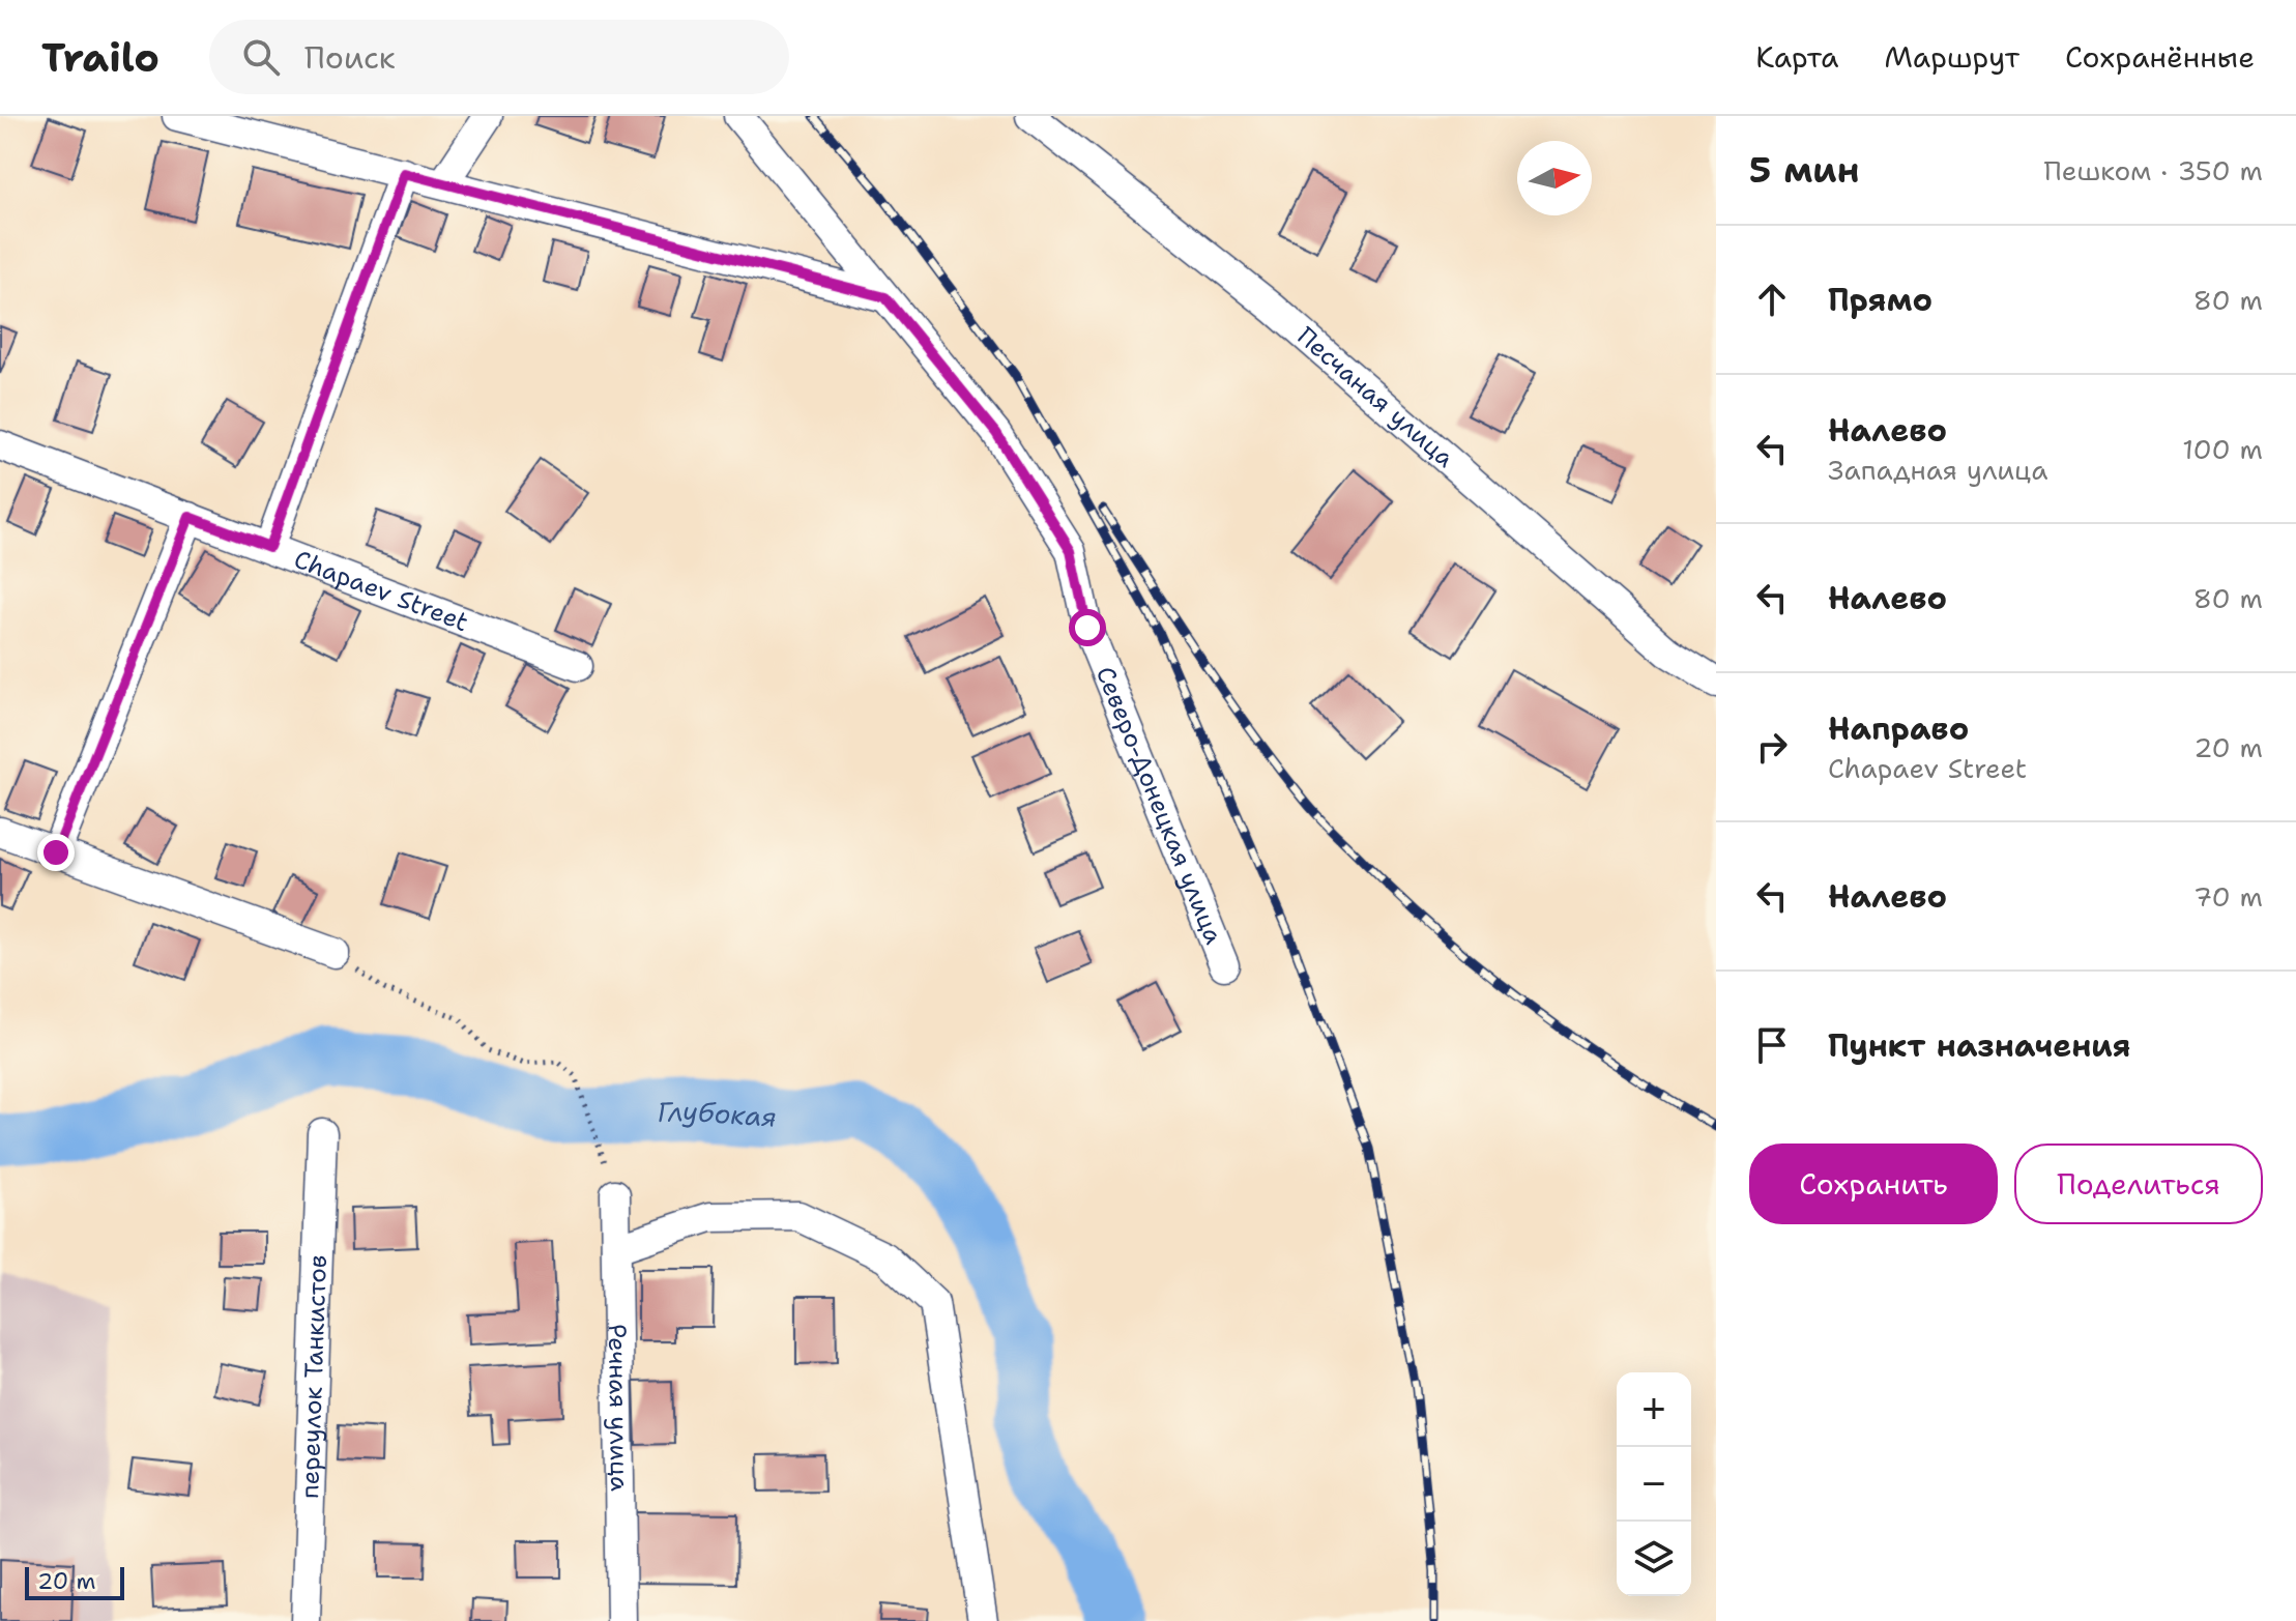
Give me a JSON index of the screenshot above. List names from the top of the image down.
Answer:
{
  "streets": {
    "street": [
      "Песчаная улица",
      "Chapaev Street",
      "Северо-Донецкая улица",
      "переулок Танкистов",
      "Речная улица"
    ]
  },
  "water": ["Глубокая"],
  "scale_bar": "20 m",
  "north": "right",
  "page": {
    "header": "Trailo",
    "search": "Поиск",
    "nav": ["Карта", "Маршрут", "Сохранённые"],
    "heading": ["5 мин", "Пешком · 350 m"],
    "list": [
      ["Прямо", "80 m"],
      ["Налево", "Западная улица", "100 m"],
      ["Налево", "80 m"],
      ["Направо", "Chapaev Street", "20 m"],
      ["Налево", "70 m"],
      "Пункт назначения"
    ],
    "buttons": ["Сохранить", "Поделиться"],
    "map_buttons": ["+", "−"],
    "scale": "20 m"
  }
}
